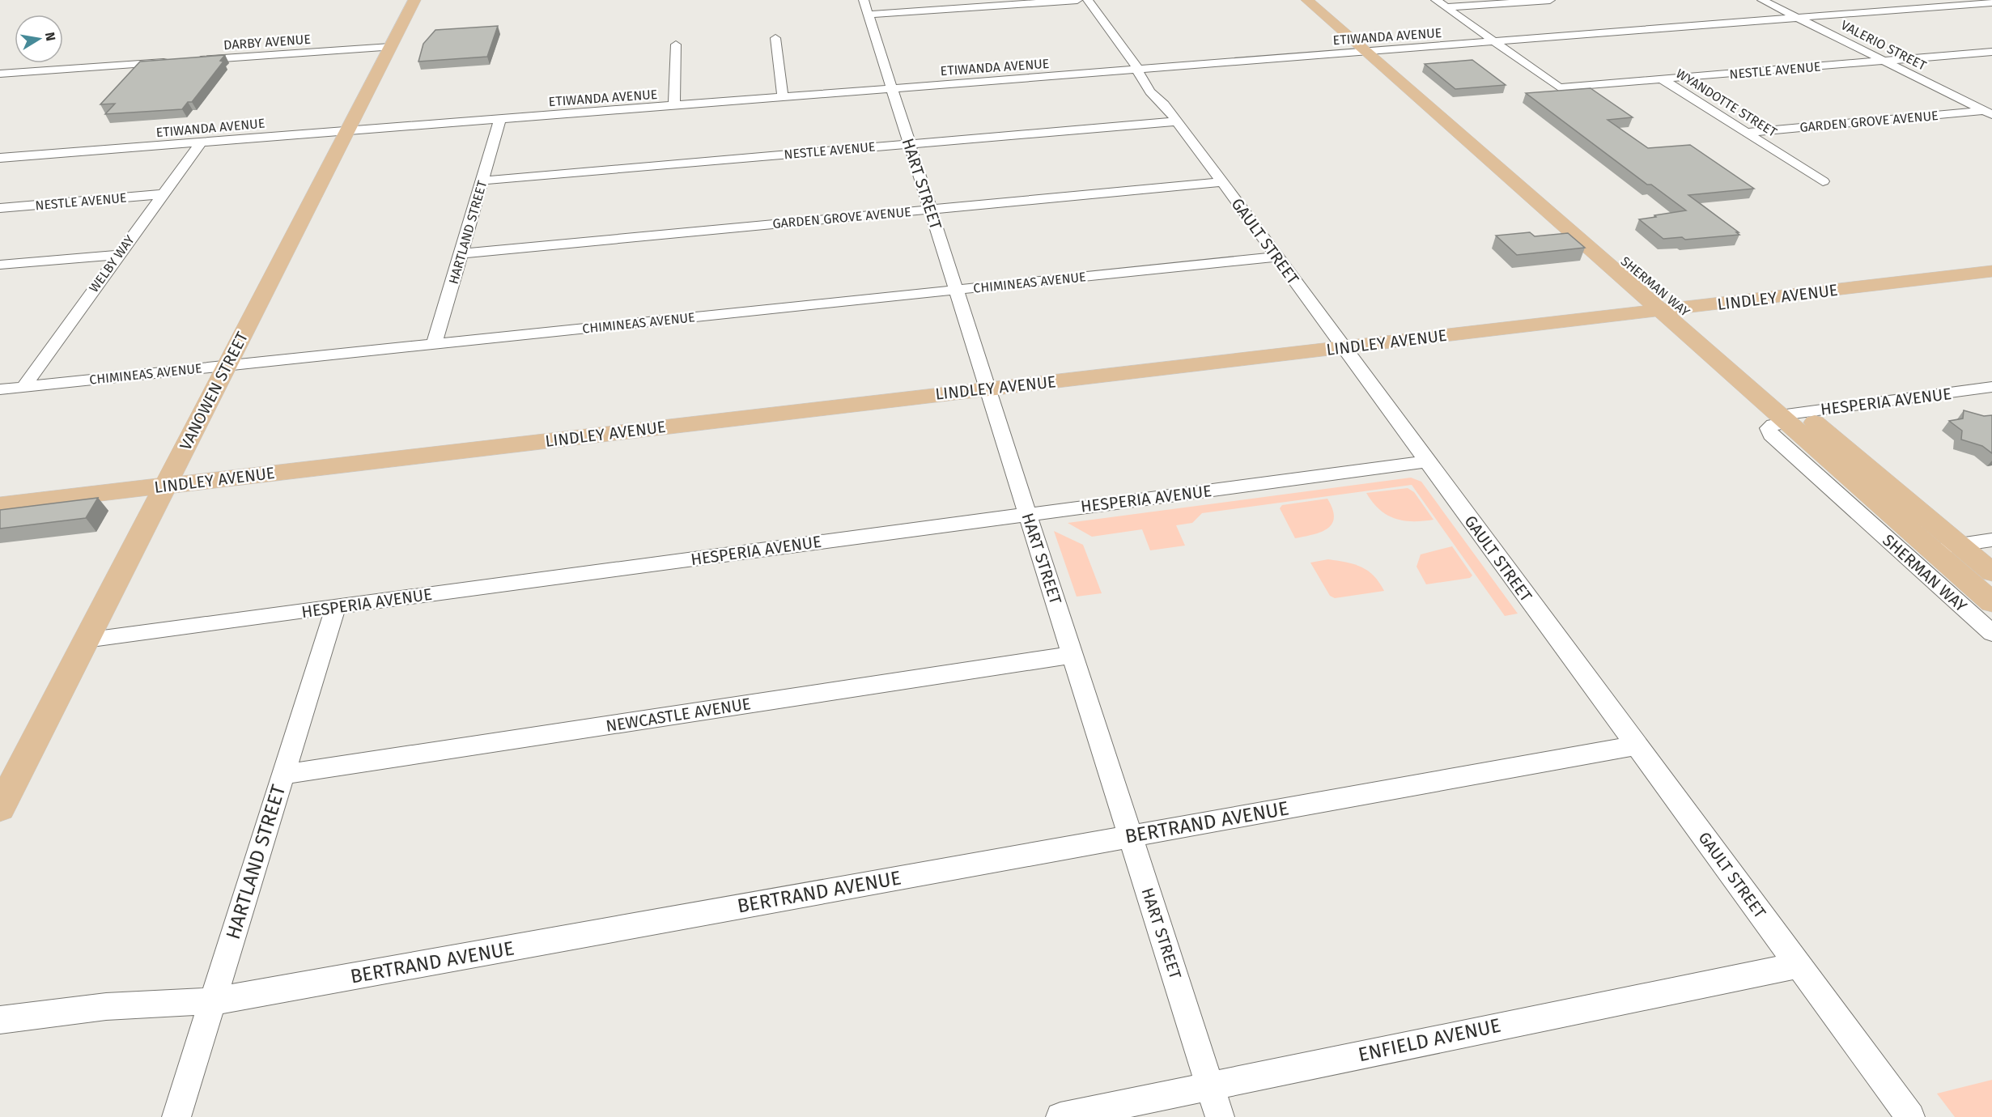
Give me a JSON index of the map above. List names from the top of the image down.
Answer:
{
  "streets": {
    "main road": ["SHERMAN WAY", "LINDLEY AVENUE", "VANOWEN STREET"],
    "street": [
      "ETIWANDA AVENUE",
      "DARBY AVENUE",
      "VALERIO STREET",
      "NESTLE AVENUE",
      "WYANDOTTE STREET",
      "GARDEN GROVE AVENUE",
      "HART STREET",
      "HARTLAND STREET",
      "GAULT STREET",
      "WELBY WAY",
      "CHIMINEAS AVENUE",
      "HESPERIA AVENUE",
      "NEWCASTLE AVENUE",
      "BERTRAND AVENUE",
      "ENFIELD AVENUE"
    ]
  },
  "crossings": [
    ["ETIWANDA AVENUE", "VALERIO STREET"],
    ["ETIWANDA AVENUE", "NESTLE AVENUE"],
    ["ETIWANDA AVENUE", "HART STREET"],
    ["ETIWANDA AVENUE", "HARTLAND STREET"],
    ["ETIWANDA AVENUE", "GAULT STREET"],
    ["ETIWANDA AVENUE", "WELBY WAY"],
    ["ETIWANDA AVENUE", "SHERMAN WAY"],
    ["ETIWANDA AVENUE", "VANOWEN STREET"],
    ["DARBY AVENUE", "VANOWEN STREET"],
    ["VALERIO STREET", "NESTLE AVENUE"],
    ["VALERIO STREET", "GARDEN GROVE AVENUE"],
    ["NESTLE AVENUE", "WYANDOTTE STREET"],
    ["NESTLE AVENUE", "HART STREET"],
    ["NESTLE AVENUE", "HARTLAND STREET"],
    ["NESTLE AVENUE", "GAULT STREET"],
    ["NESTLE AVENUE", "WELBY WAY"],
    ["WYANDOTTE STREET", "GARDEN GROVE AVENUE"],
    ["GARDEN GROVE AVENUE", "HART STREET"],
    ["GARDEN GROVE AVENUE", "HARTLAND STREET"],
    ["GARDEN GROVE AVENUE", "GAULT STREET"],
    ["HART STREET", "CHIMINEAS AVENUE"],
    ["HART STREET", "LINDLEY AVENUE"],
    ["HART STREET", "HESPERIA AVENUE"],
    ["HART STREET", "NEWCASTLE AVENUE"],
    ["HART STREET", "BERTRAND AVENUE"],
    ["HART STREET", "ENFIELD AVENUE"],
    ["HARTLAND STREET", "CHIMINEAS AVENUE"],
    ["HARTLAND STREET", "HESPERIA AVENUE"],
    ["HARTLAND STREET", "NEWCASTLE AVENUE"],
    ["HARTLAND STREET", "BERTRAND AVENUE"],
    ["GAULT STREET", "CHIMINEAS AVENUE"],
    ["GAULT STREET", "LINDLEY AVENUE"],
    ["GAULT STREET", "HESPERIA AVENUE"],
    ["GAULT STREET", "BERTRAND AVENUE"],
    ["GAULT STREET", "ENFIELD AVENUE"],
    ["WELBY WAY", "CHIMINEAS AVENUE"],
    ["CHIMINEAS AVENUE", "VANOWEN STREET"],
    ["SHERMAN WAY", "LINDLEY AVENUE"],
    ["SHERMAN WAY", "HESPERIA AVENUE"],
    ["LINDLEY AVENUE", "VANOWEN STREET"],
    ["VANOWEN STREET", "HESPERIA AVENUE"]
  ],
  "north": "right"
}
